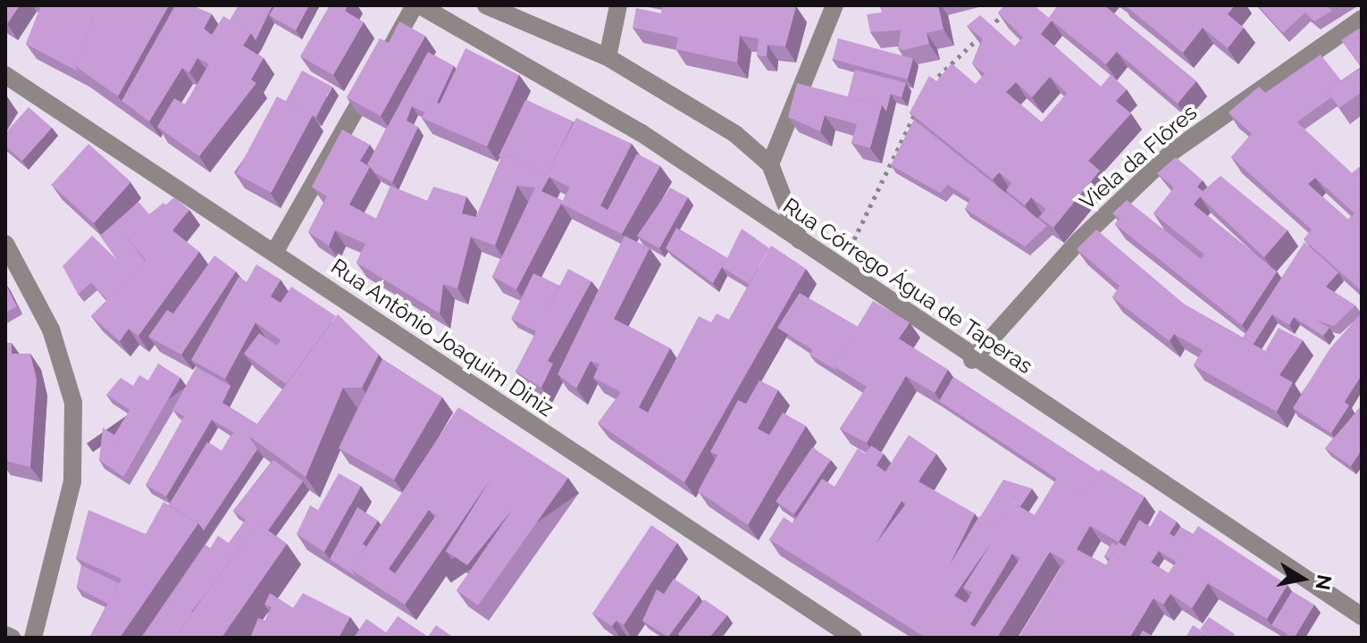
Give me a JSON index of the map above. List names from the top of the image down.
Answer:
{
  "streets": {
    "street": ["Viela da Flôres", "Rua Córrego Água de Taperas", "Rua Antônio Joaquim Diniz"]
  },
  "crossings": [
    ["Viela da Flôres", "Rua Córrego Água de Taperas"]
  ],
  "north": "right"
}
